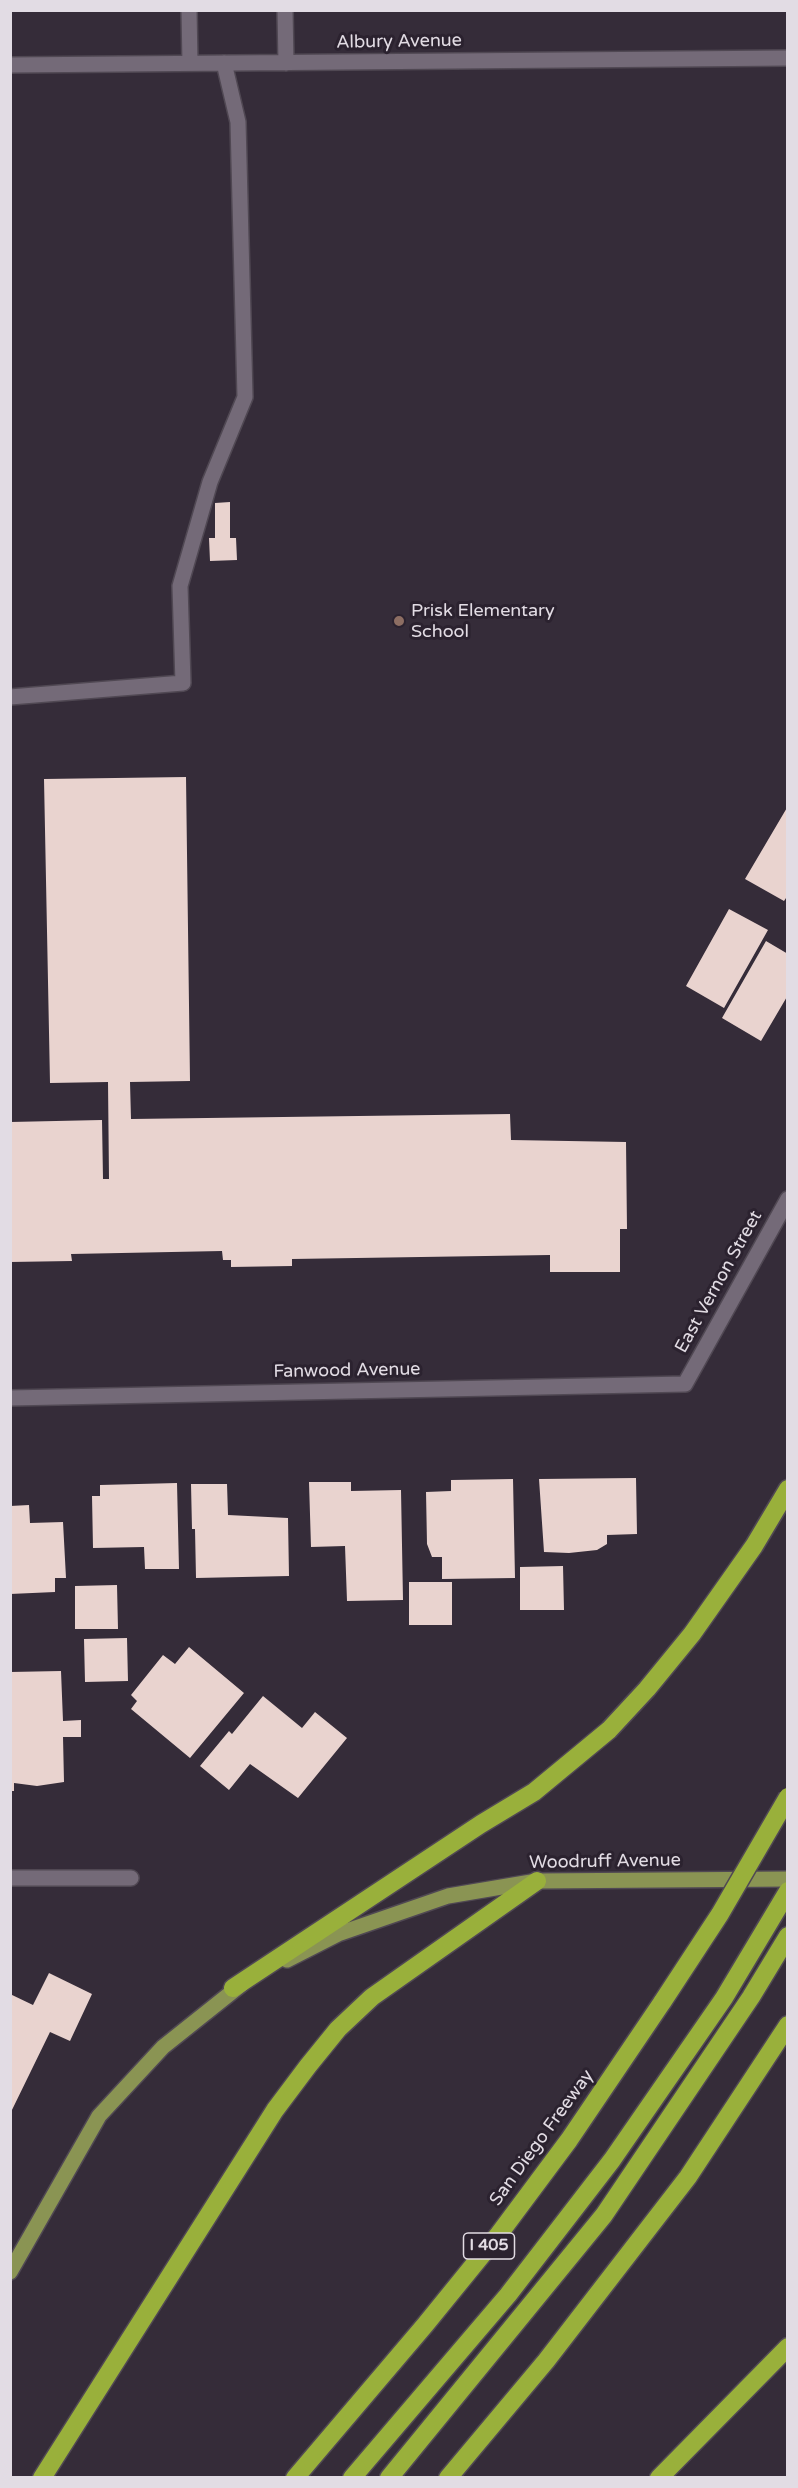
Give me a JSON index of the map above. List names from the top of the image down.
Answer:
{
  "streets": {
    "highway": ["San Diego Freeway", "I 405"],
    "main road": ["Woodruff Avenue"],
    "street": ["Albury Avenue", "East Vernon Street", "Fanwood Avenue"]
  },
  "crossings": [
    ["East Vernon Street", "Fanwood Avenue"]
  ],
  "places": ["Prisk Elementary School"]
}
